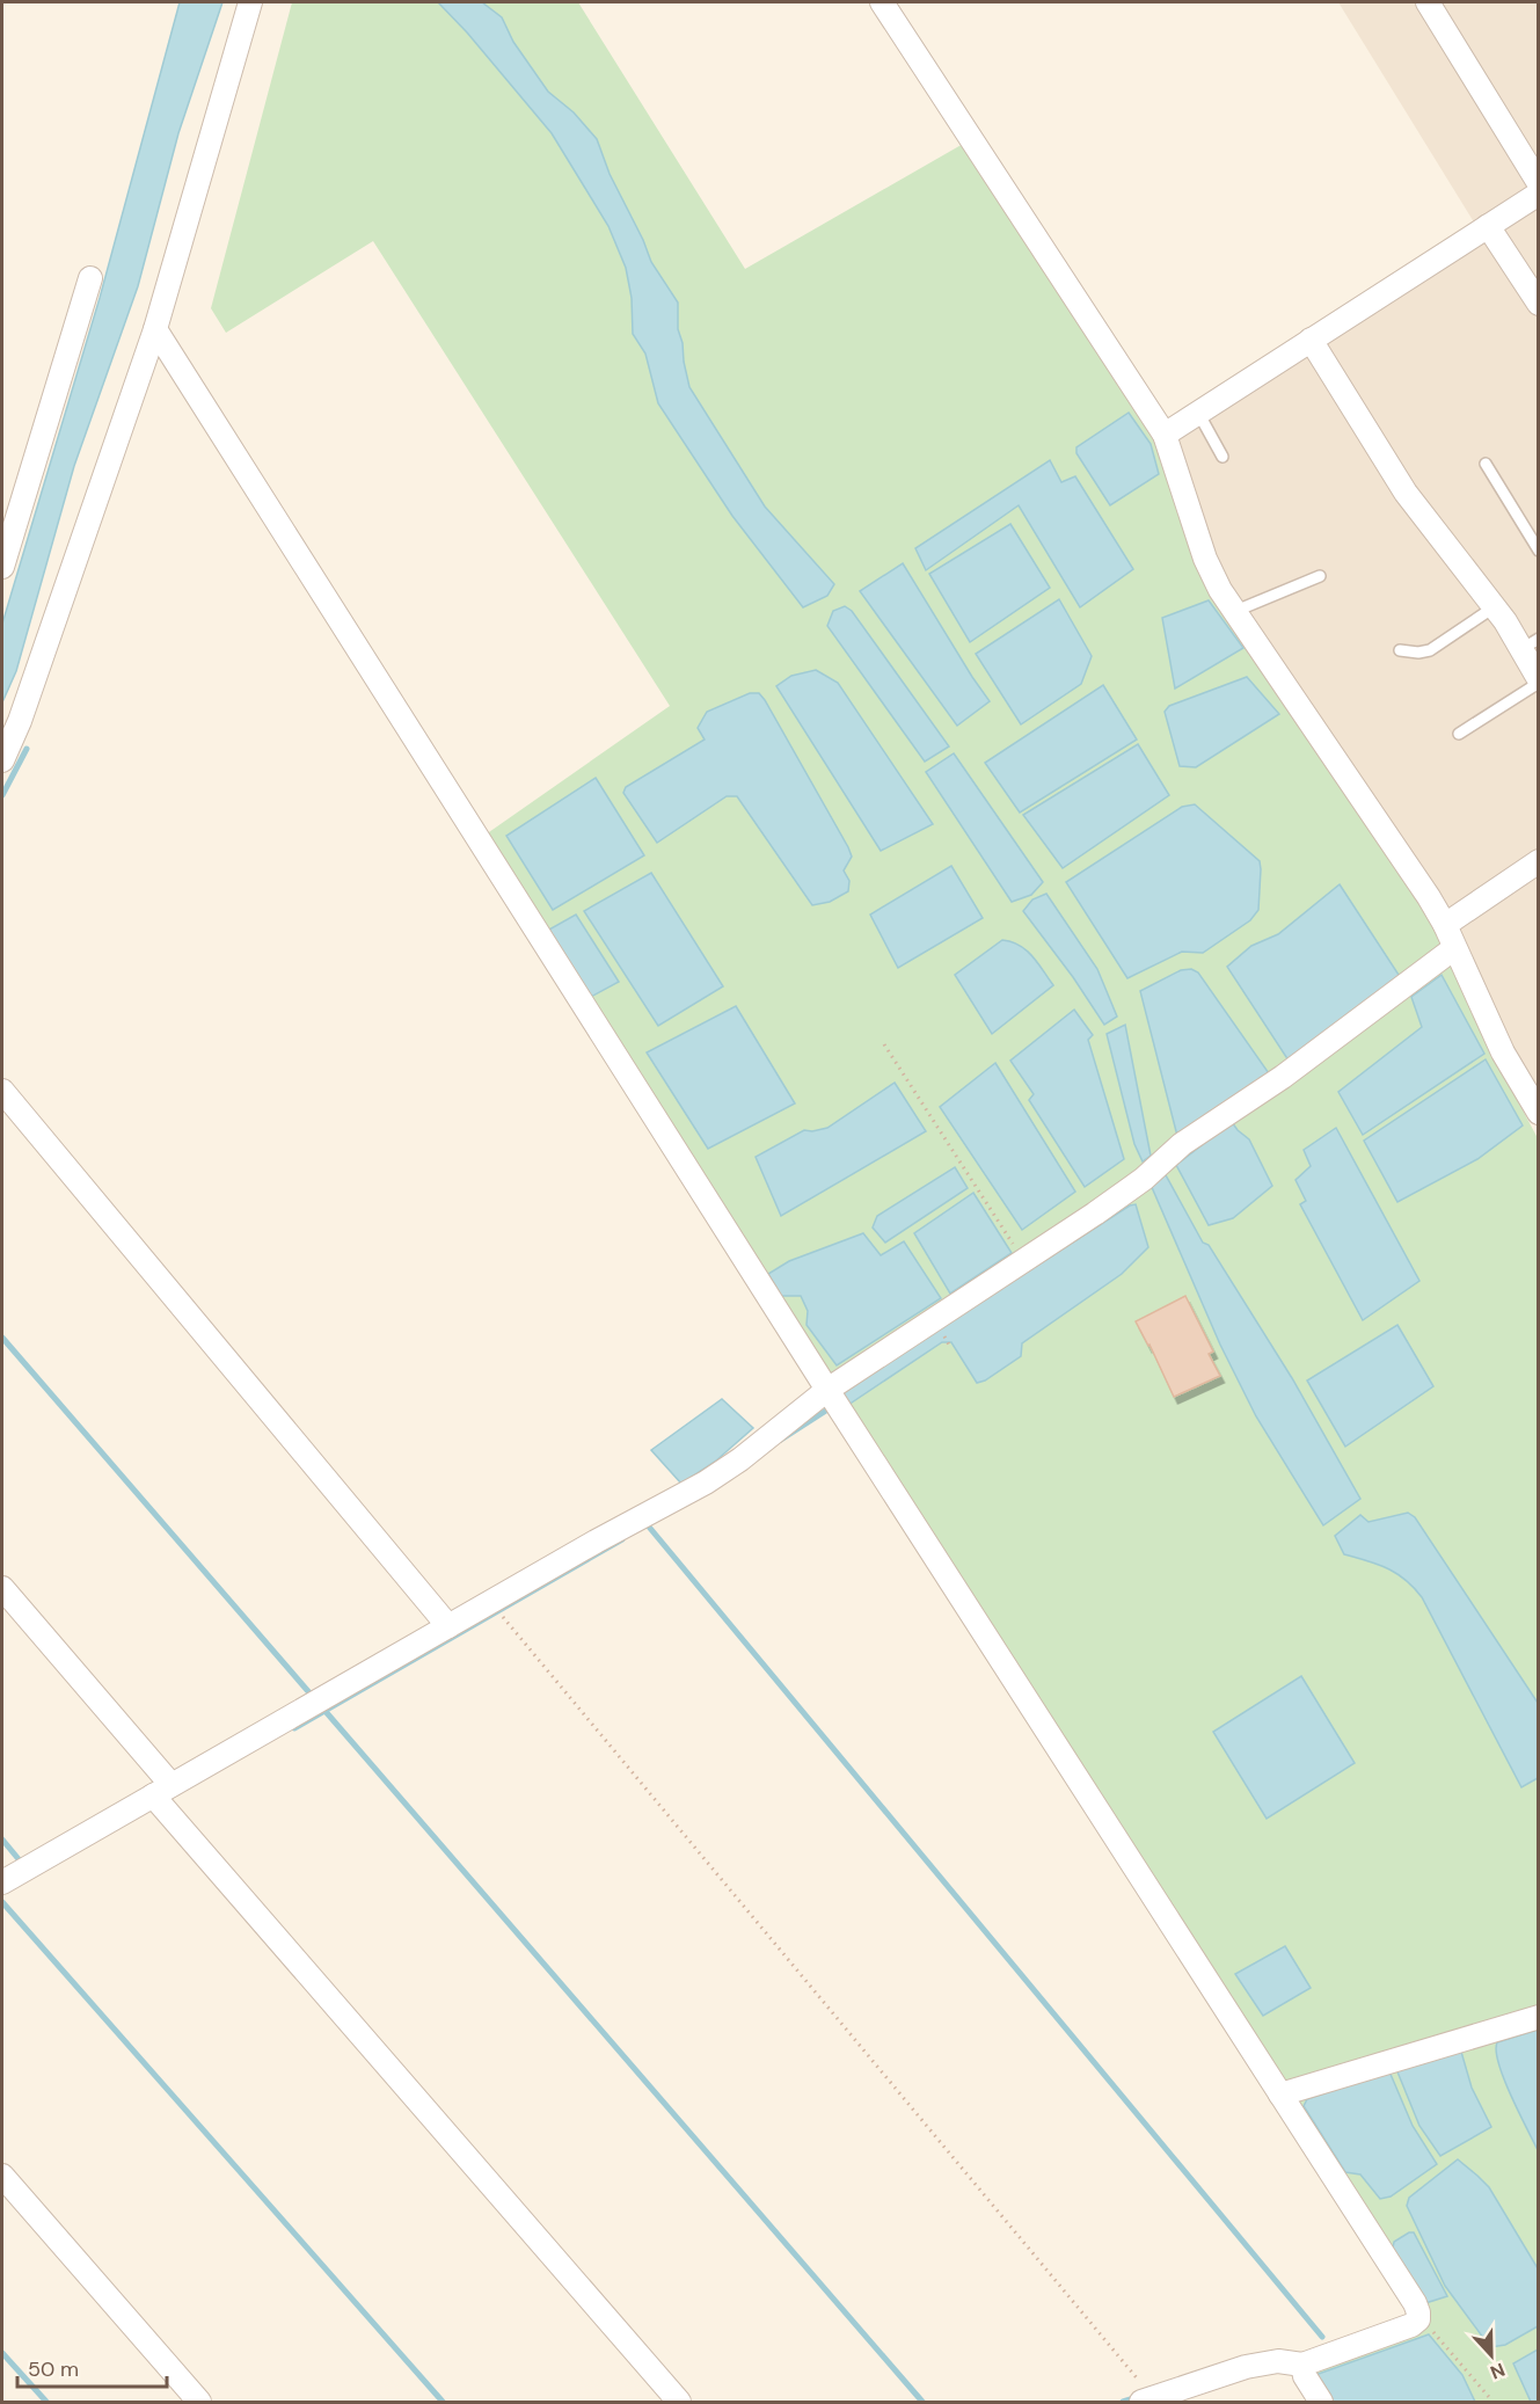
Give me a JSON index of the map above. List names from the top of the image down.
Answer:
{
  "scale_bar": "50 m",
  "north": "bottom"
}
